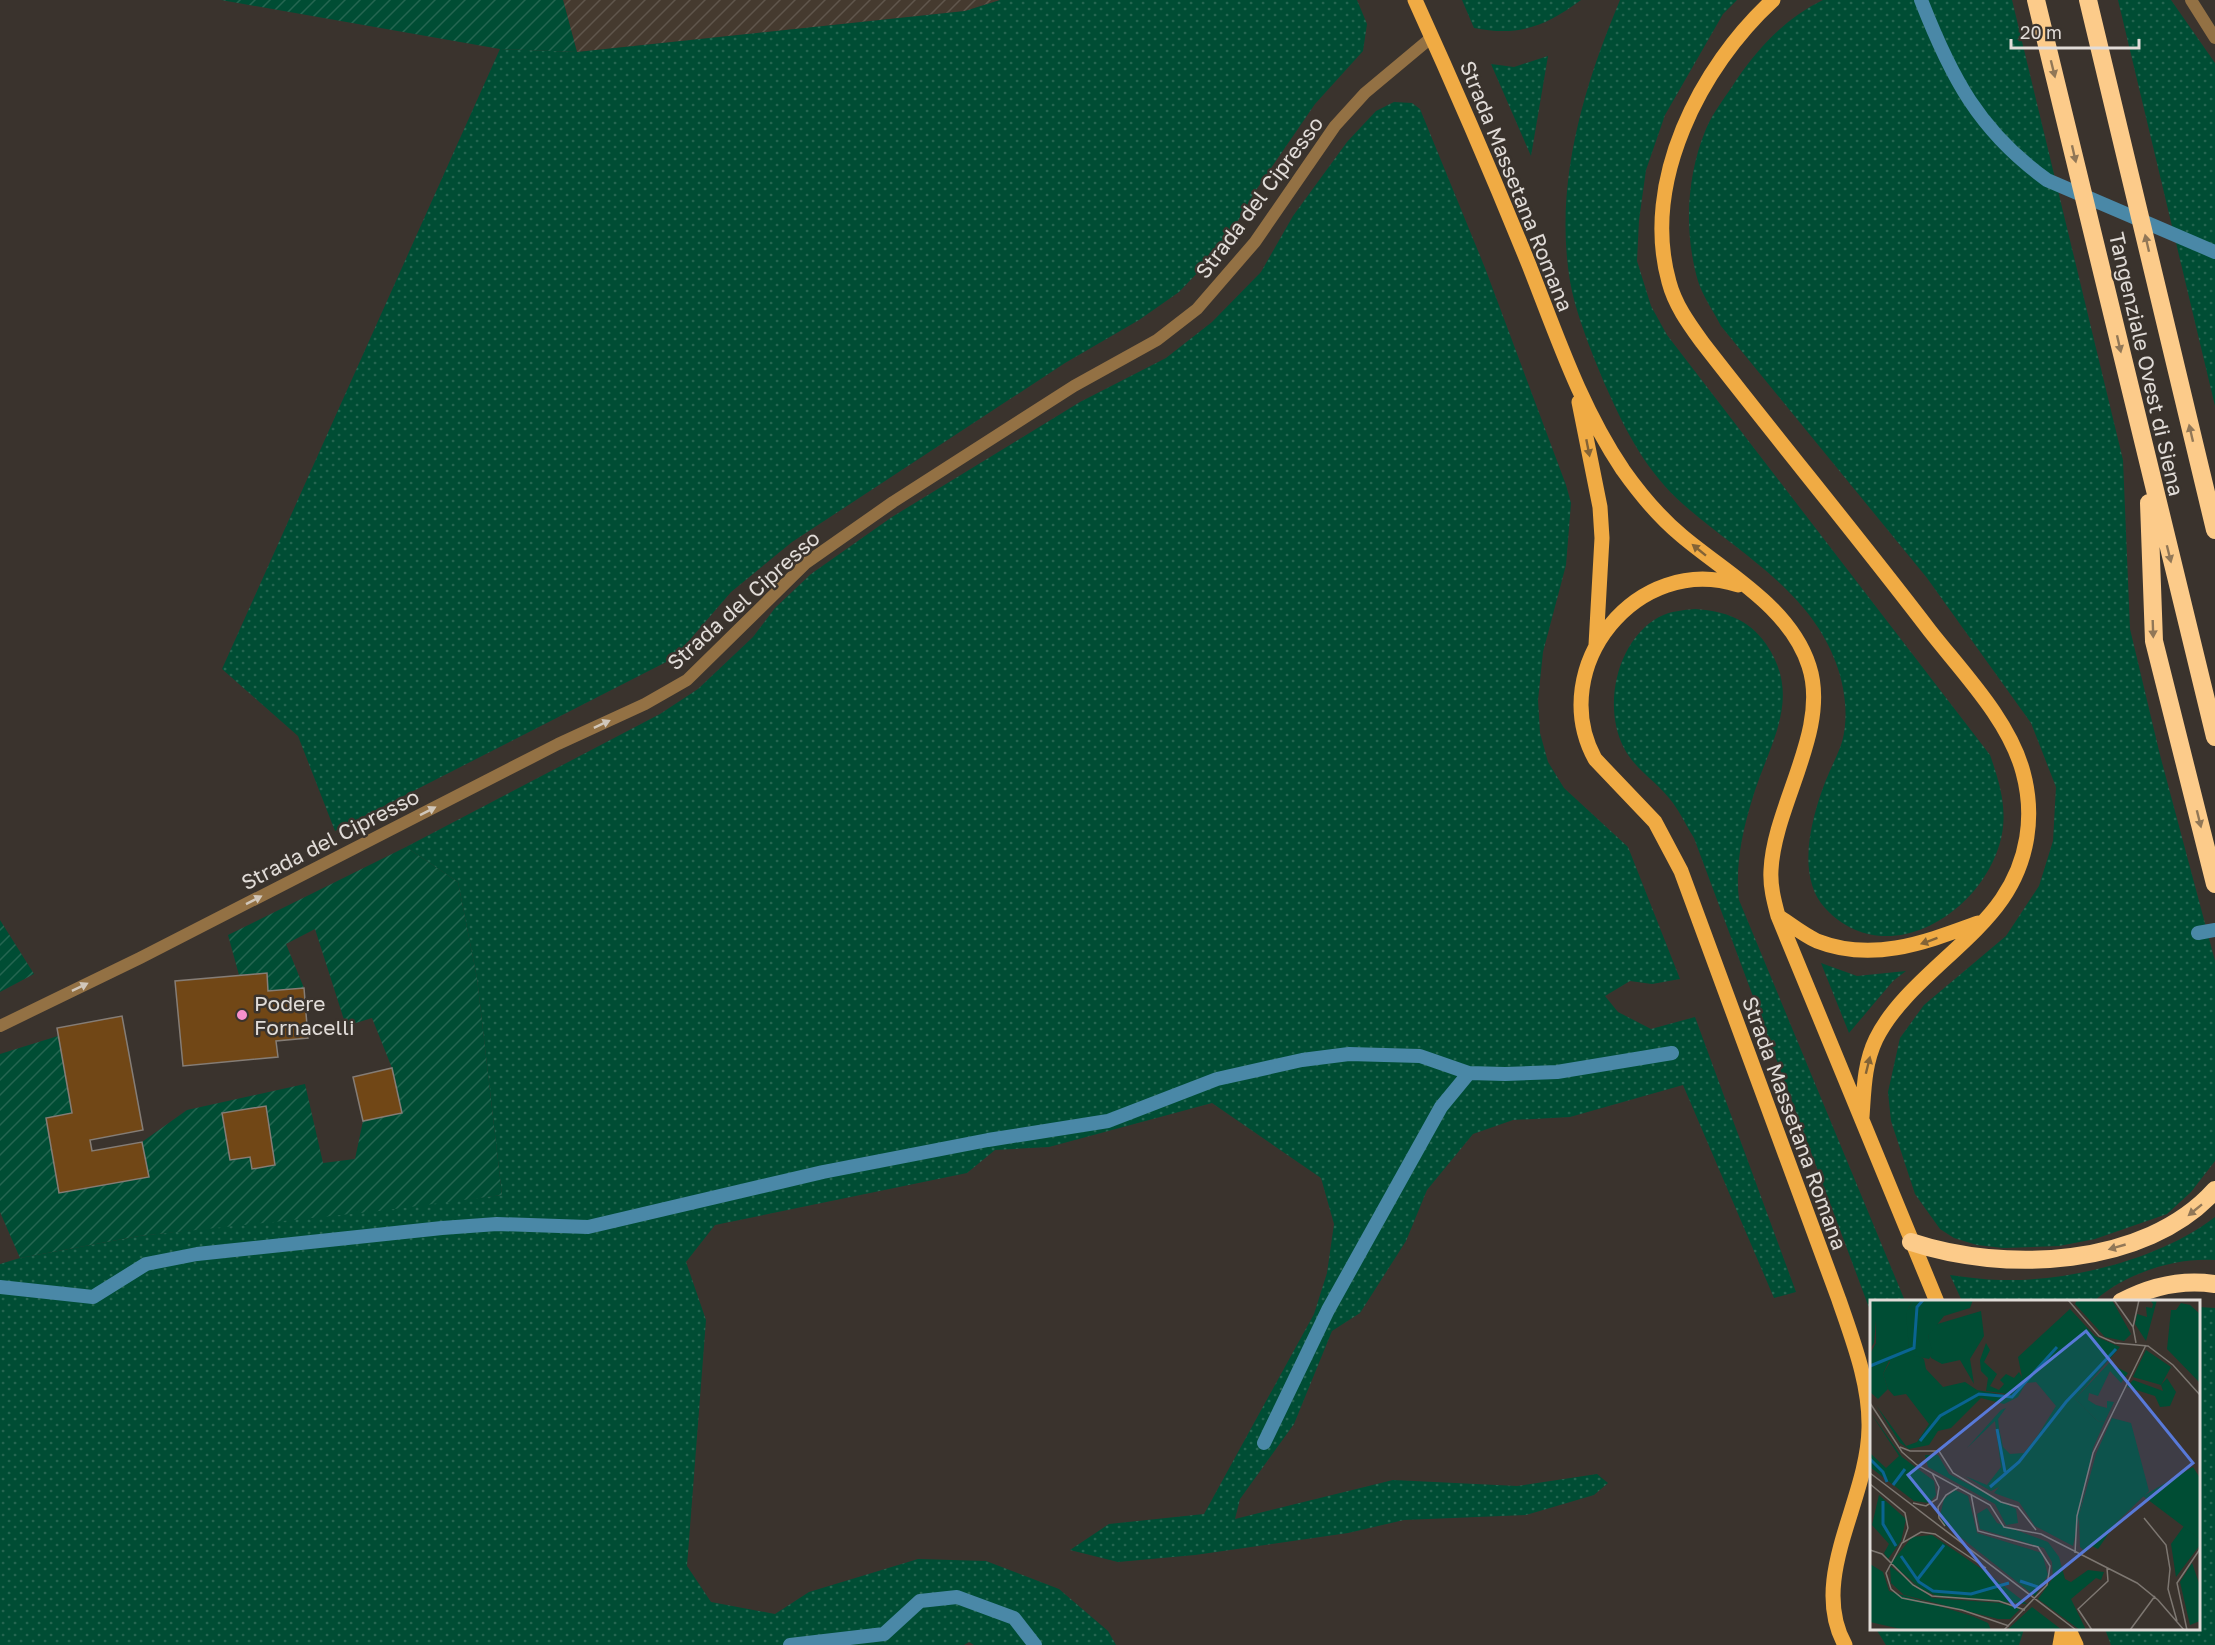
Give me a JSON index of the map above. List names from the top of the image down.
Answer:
{
  "streets": {
    "highway": ["Tangenziale Ovest di Siena"],
    "main road": ["Strada Massetana Romana"],
    "street": ["Strada del Cipresso"]
  },
  "crossings": [
    ["Strada Massetana Romana", "Strada del Cipresso"]
  ],
  "one_way": ["Strada del Cipresso"],
  "places": ["Podere Fornacelli"],
  "scale_bar": "20 m"
}
